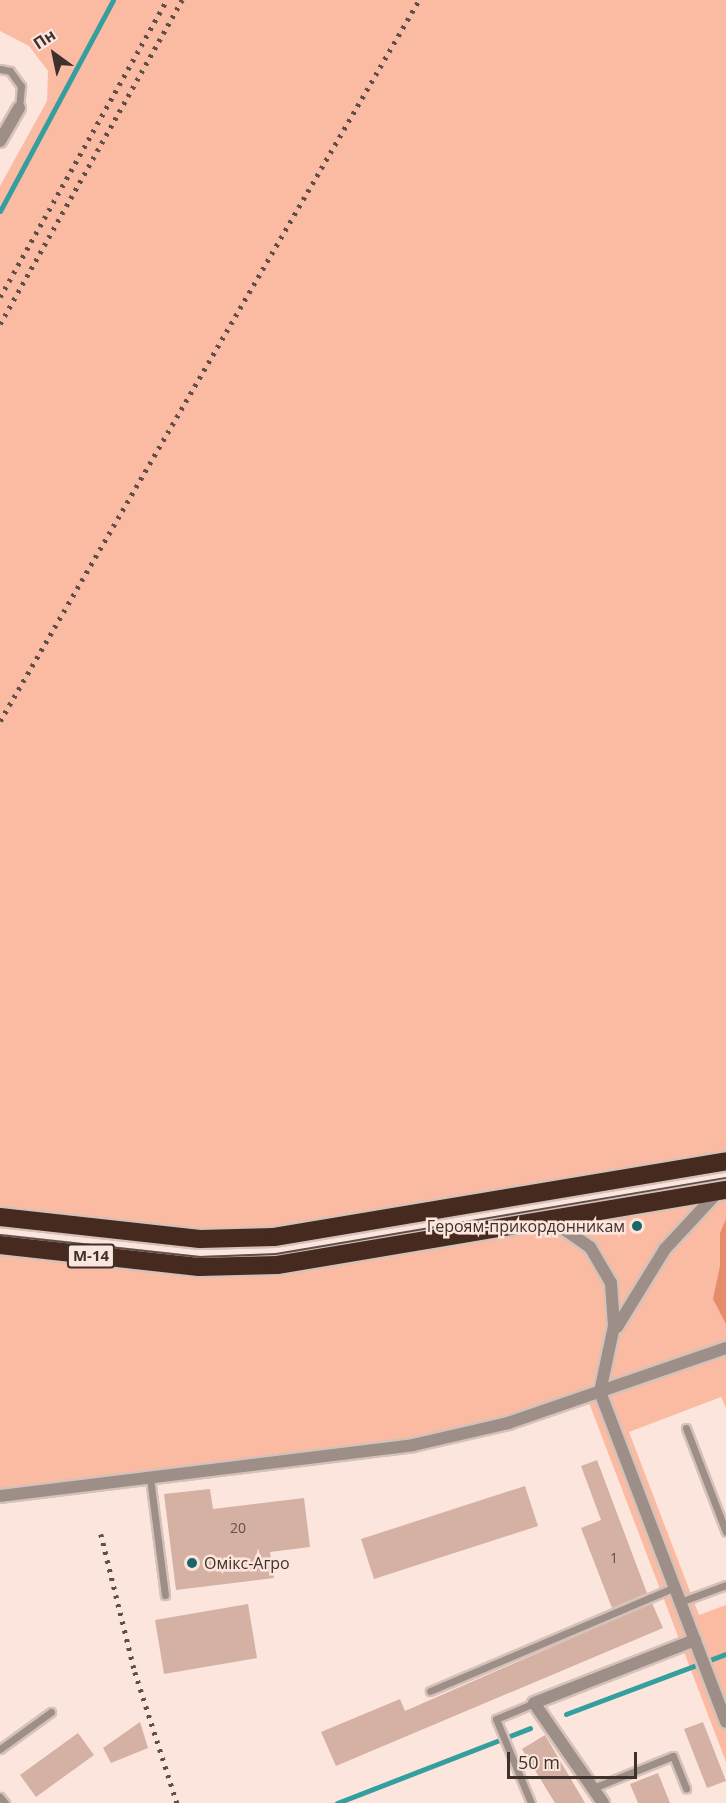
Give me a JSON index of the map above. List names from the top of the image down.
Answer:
{
  "streets": {
    "highway": ["М-14"]
  },
  "places": ["Героям-прикордонникам", "Омiкс-Агро"],
  "house_numbers": ["20", "1"],
  "scale_bar": "50 m",
  "north": "top left"
}
